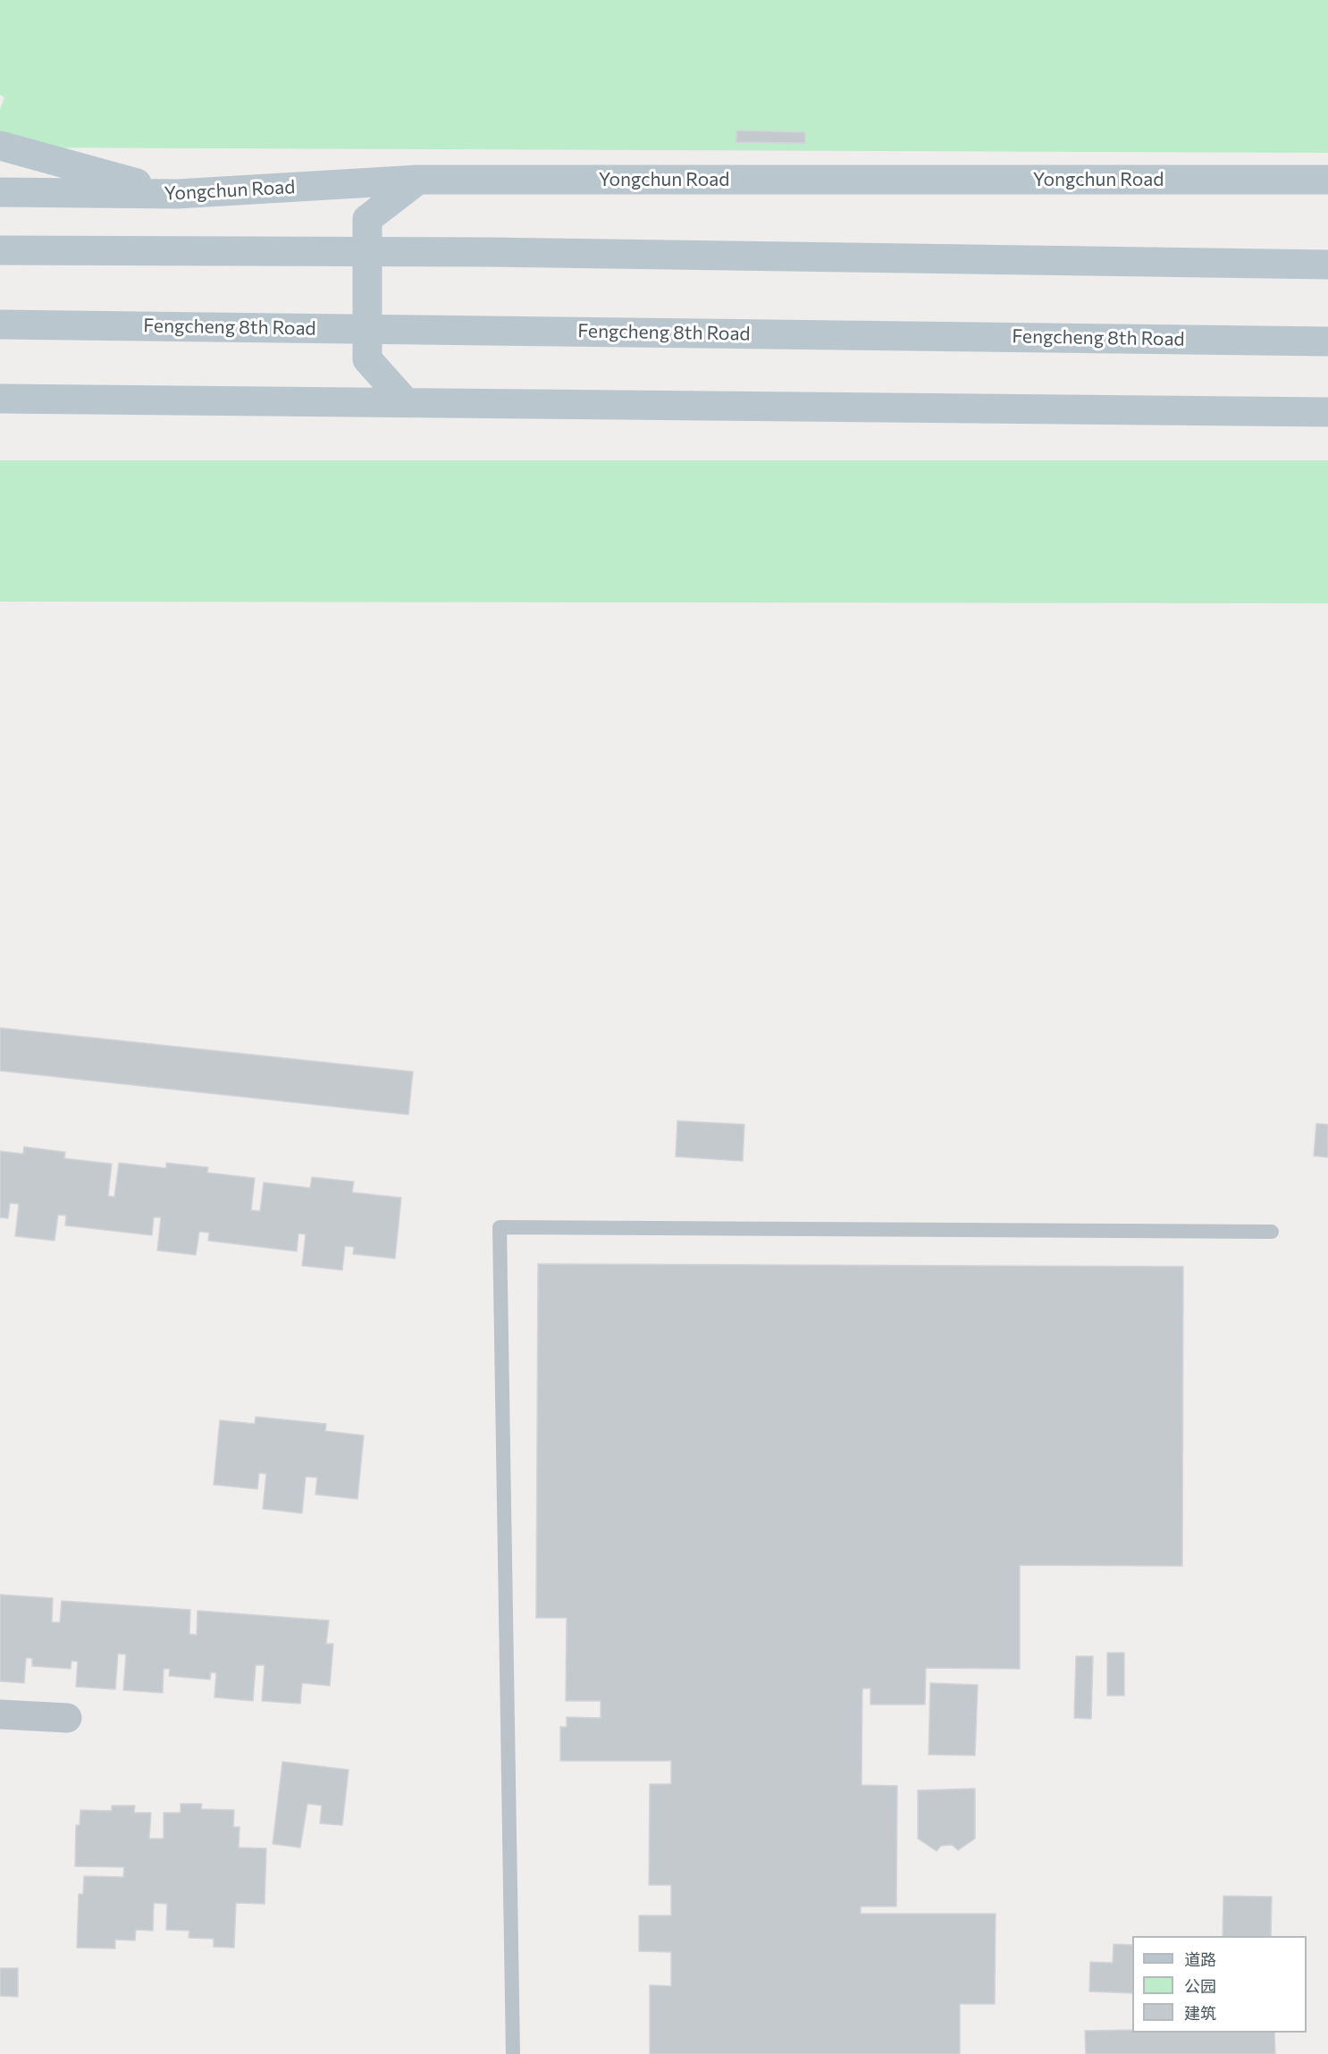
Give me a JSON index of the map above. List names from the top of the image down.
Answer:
{
  "streets": {
    "street": ["Yongchun Road", "Fengcheng 8th Road"]
  },
  "legend": ["道路", "公园", "建筑"]
}
